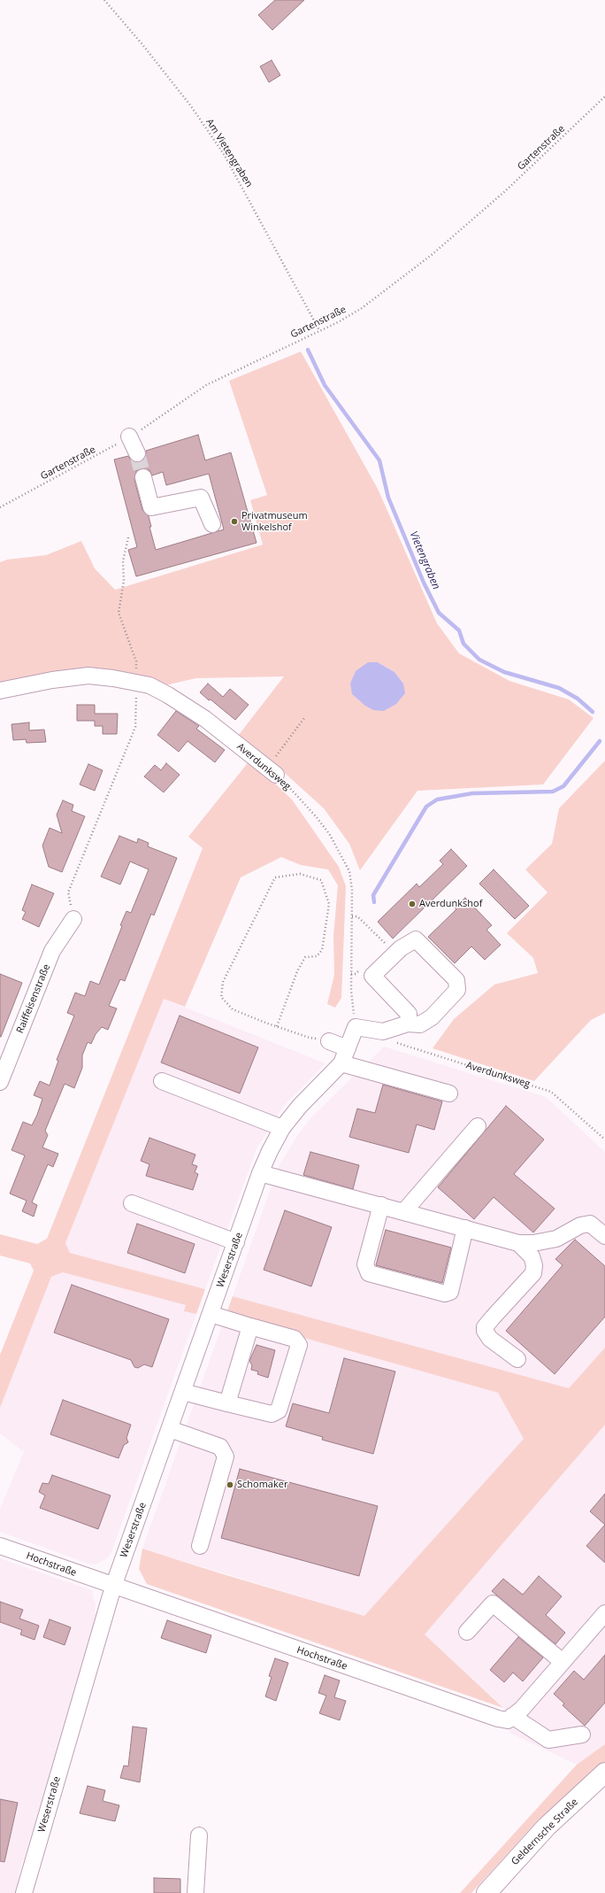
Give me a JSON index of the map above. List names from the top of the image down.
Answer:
{
  "streets": {
    "main road": ["Geldernsche Straße"],
    "street": [
      "Averdunksweg",
      "Raiffeisenstraße",
      "Weserstraße",
      "Hochstraße"
    ],
    "path": ["Gartenstraße", "Am Vietengraben"]
  },
  "crossings": [
    ["Gartenstraße", "Am Vietengraben"],
    ["Averdunksweg", "Weserstraße"],
    ["Weserstraße", "Hochstraße"]
  ],
  "water": ["Vietengraben"],
  "places": ["Privatmuseum Winkelshof", "Averdunkshof", "Schomaker"]
}
